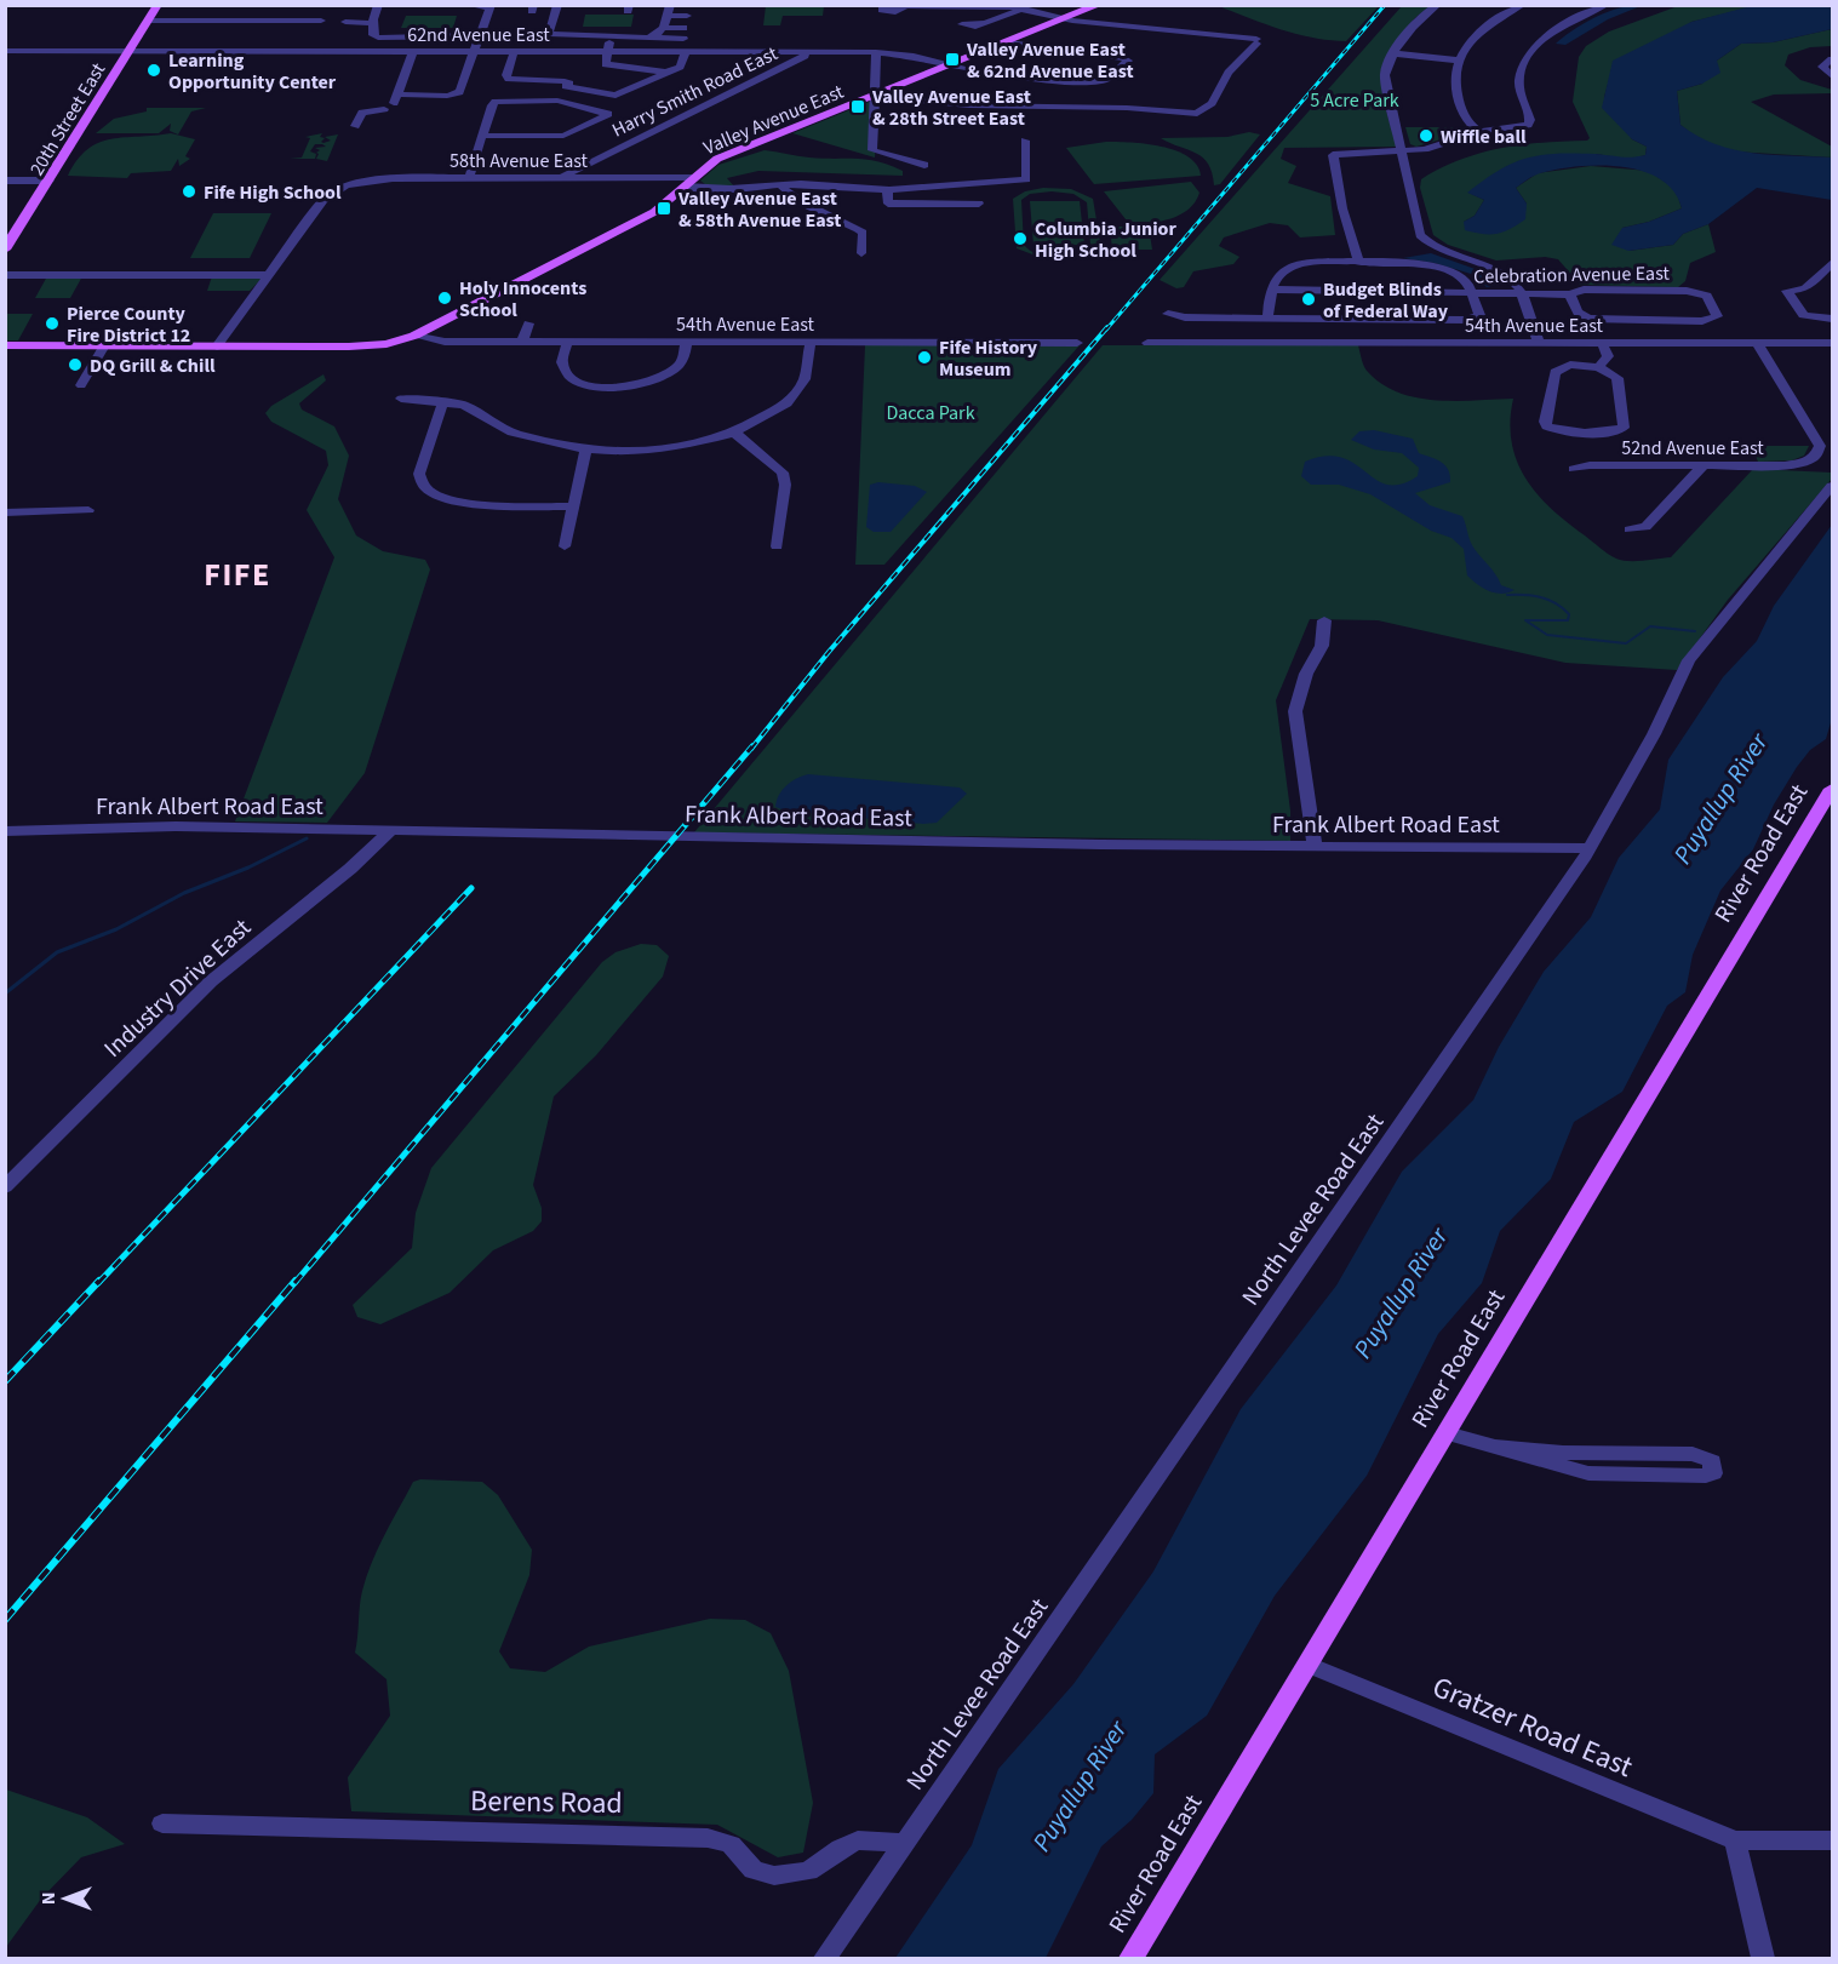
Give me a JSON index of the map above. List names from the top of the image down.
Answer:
{
  "streets": {
    "main road": [
      "20th Street East",
      "Valley Avenue East",
      "54th Avenue East",
      "River Road East"
    ],
    "street": [
      "62nd Avenue East",
      "Harry Smith Road East",
      "58th Avenue East",
      "Celebration Avenue East",
      "52nd Avenue East",
      "Frank Albert Road East",
      "Industry Drive East",
      "North Levee Road East",
      "Gratzer Road East",
      "Berens Road"
    ]
  },
  "crossings": [
    ["62nd Avenue East", "20th Street East"],
    ["Harry Smith Road East", "58th Avenue East"],
    ["Valley Avenue East", "58th Avenue East"],
    ["Valley Avenue East", "54th Avenue East"],
    ["54th Avenue East", "52nd Avenue East"],
    ["Frank Albert Road East", "Industry Drive East"],
    ["Frank Albert Road East", "North Levee Road East"],
    ["River Road East", "Gratzer Road East"],
    ["North Levee Road East", "Berens Road"]
  ],
  "districts": ["FIFE"],
  "water": ["Puyallup River"],
  "parks": ["5 Acre Park", "Dacca Park"],
  "places": {
    "transit": ["Valley Avenue East & 62nd Avenue East", "Valley Avenue East & 28th Street East", "Valley Avenue East & 58th Avenue East"],
    "other": [
      "Learning Opportunity Center",
      "Wiffle ball",
      "Fife High School",
      "Columbia Junior High School",
      "Holy Innocents School",
      "Budget Blinds of Federal Way",
      "Pierce County Fire District 12",
      "Fife History Museum",
      "DQ Grill & Chill"
    ]
  },
  "north": "left"
}
